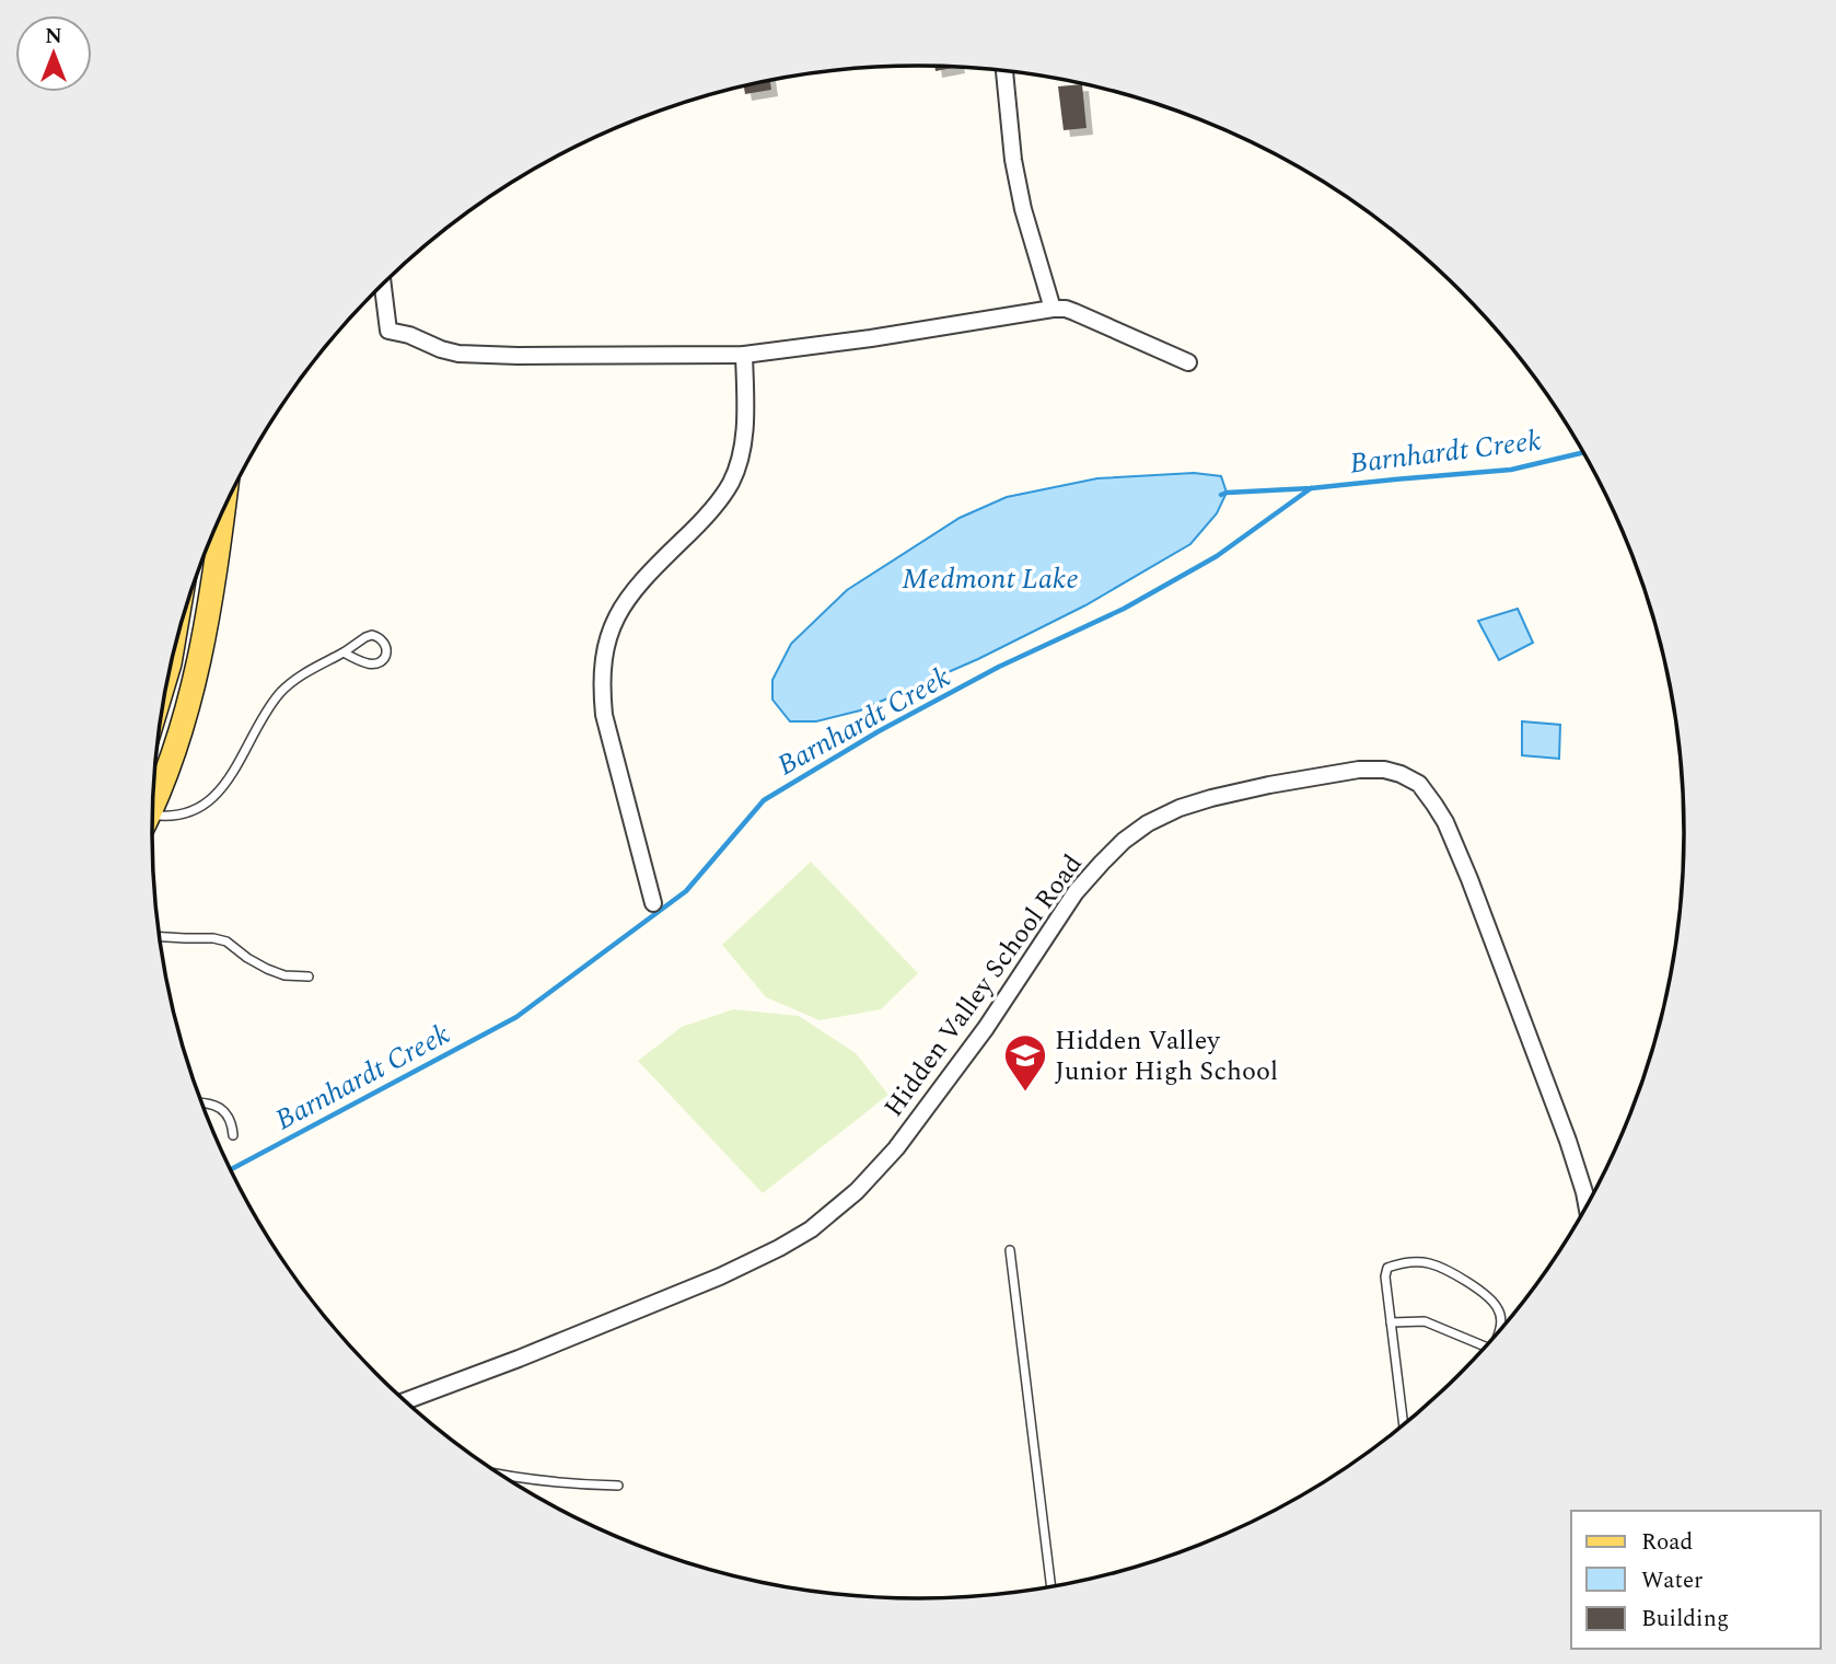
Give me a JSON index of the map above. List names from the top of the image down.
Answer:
{
  "streets": {
    "street": ["Hidden Valley School Road"]
  },
  "water": ["Barnhardt Creek", "Medmont Lake"],
  "places": {
    "school or university": ["Hidden Valley Junior High School"]
  },
  "legend": ["Road", "Water", "Building"],
  "north": "top"
}
